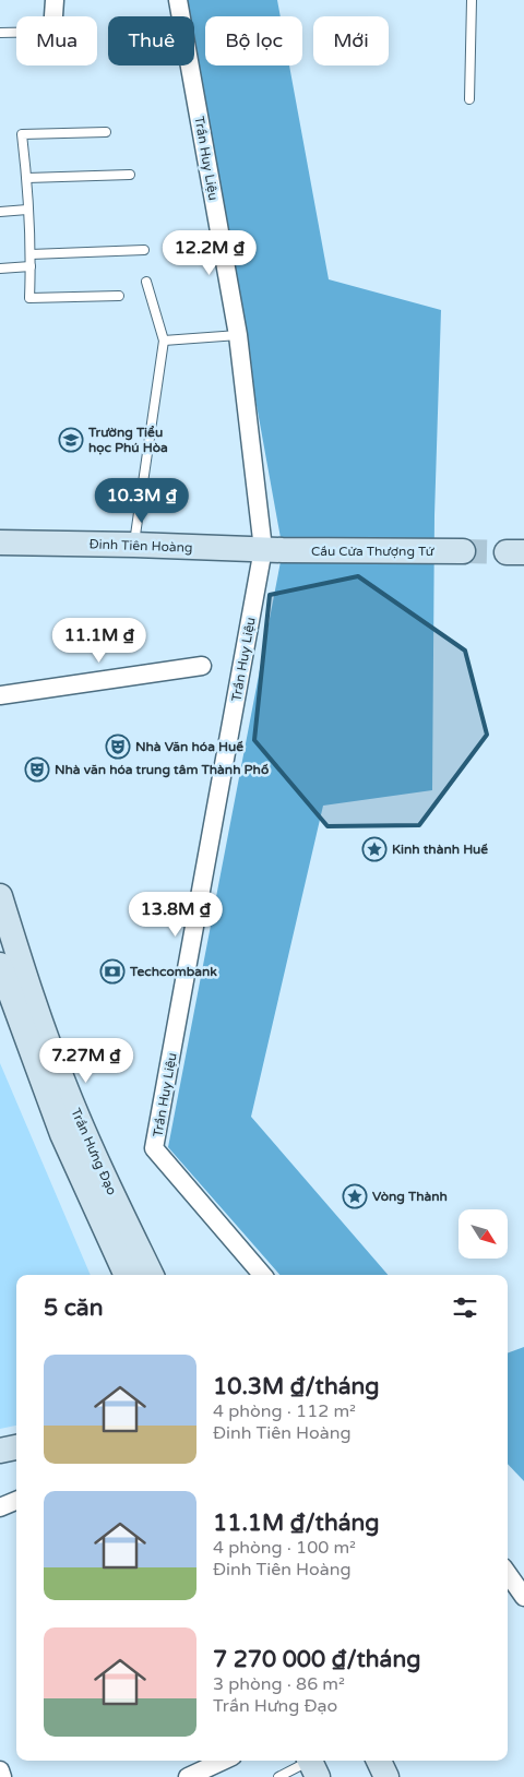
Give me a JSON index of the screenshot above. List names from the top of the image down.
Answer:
{
  "streets": {
    "main road": ["Đinh Tiên Hoàng", "Cầu Cửa Thượng Tứ", "Trần Hưng Đạo"],
    "street": ["Trần Huy Liệu"]
  },
  "crossings": [
    ["Trần Huy Liệu", "Đinh Tiên Hoàng"],
    ["Trần Huy Liệu", "Cầu Cửa Thượng Tứ"],
    ["Đinh Tiên Hoàng", "Cầu Cửa Thượng Tứ"]
  ],
  "places": {
    "school or university": ["Trường Tiểu học Phú Hòa"],
    "theatre": ["Nhà Văn hóa Huế", "Nhà văn hóa trung tâm Thành Phố"],
    "place": ["Kinh thành Huế", "Vòng Thành"],
    "bank": ["Techcombank"]
  },
  "north": "bottom right",
  "page": {
    "chip": [
      "Mua",
      "Thuê",
      "Bộ lọc",
      "Mới"
    ],
    "price": [
      "12.2M ₫",
      "10.3M ₫",
      "11.1M ₫",
      "13.8M ₫",
      "7.27M ₫"
    ],
    "heading": "5 căn",
    "list": [
      {
        "name": "10.3M ₫/tháng",
        "note": "4 phòng · 112 m² · Đinh Tiên Hoàng"
      },
      {
        "name": "11.1M ₫/tháng",
        "note": "4 phòng · 100 m² · Đinh Tiên Hoàng"
      },
      {
        "name": "7 270 000 ₫/tháng",
        "note": "3 phòng · 86 m² · Trần Hưng Đạo"
      }
    ]
  }
}
